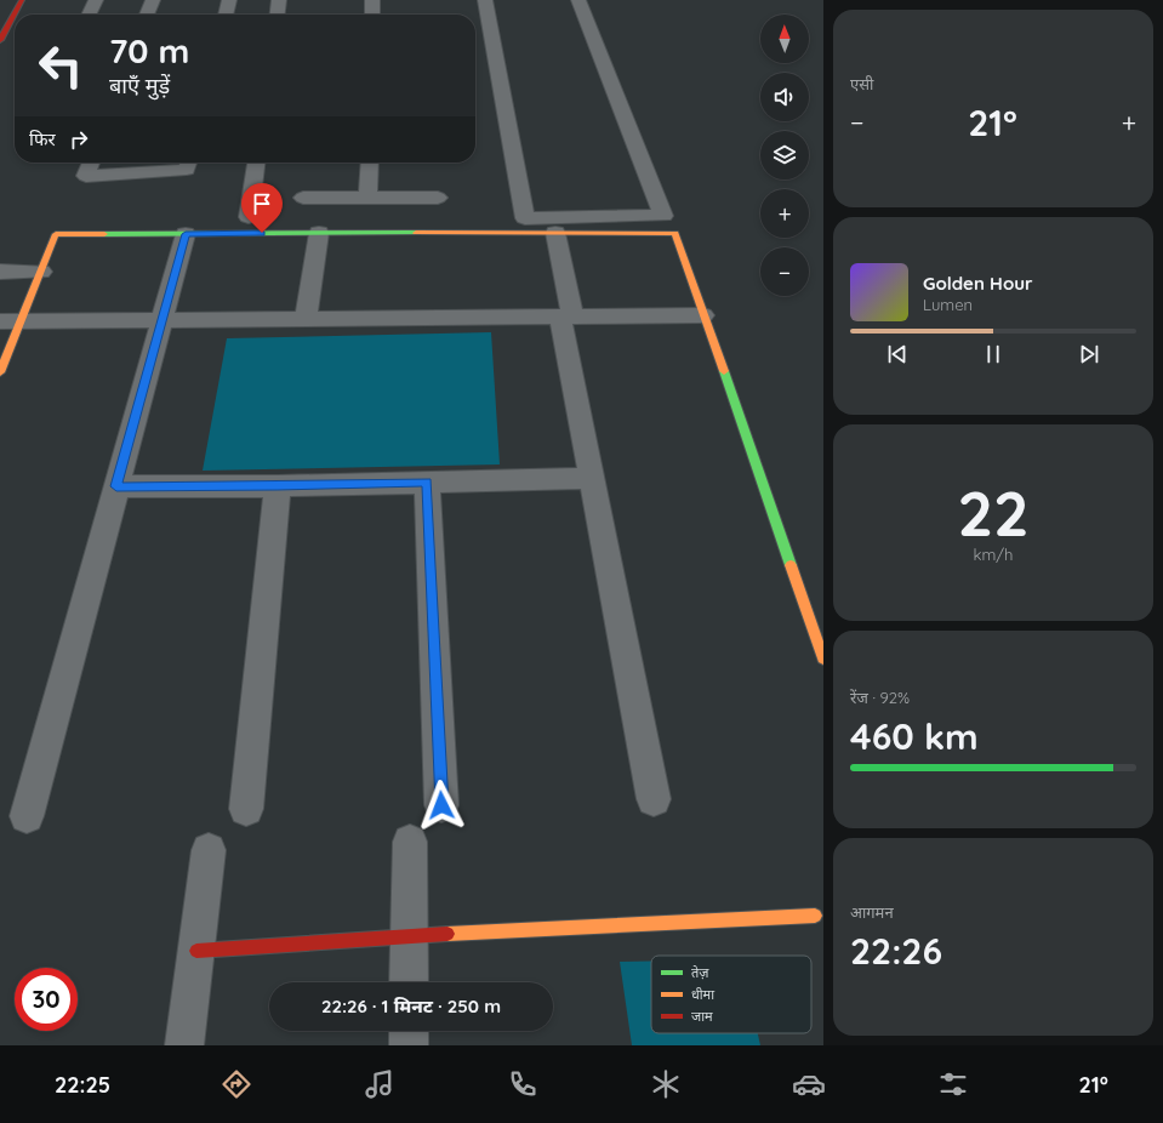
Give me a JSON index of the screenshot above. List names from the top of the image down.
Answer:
{
  "legend": ["तेज़", "धीमा", "जाम"],
  "north": "top",
  "page": {
    "tile": [
      "एसी",
      ["22", "km/h"],
      ["रेंज · 92%", "460 km"],
      ["आगमन", "22:26"]
    ],
    "map_buttons": ["+", "−"],
    "turn": ["70 m", "बाएँ मुड़ें"],
    "heat": ["−", "21°", "+"],
    "then": "फिर",
    "song": ["Golden Hour", "Lumen"],
    "limit": "30",
    "trip": "22:26 · 1 मिनट · 250 m",
    "tabs": ["22:25", "21°"]
  }
}
